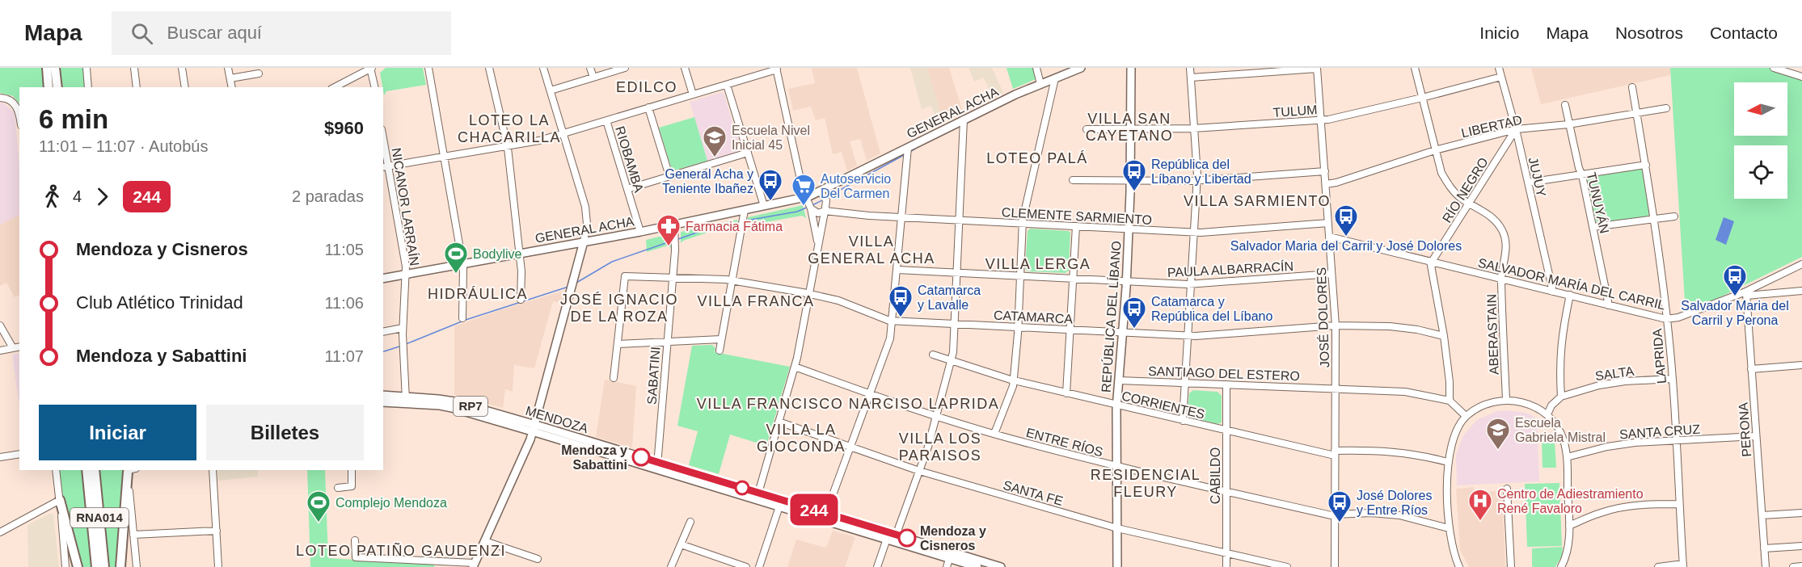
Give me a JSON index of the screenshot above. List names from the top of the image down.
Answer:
{
  "streets": {
    "highway": ["RNA014"],
    "main road": [
      "GENERAL ACHA",
      "REPÚBLICA DEL LÍBANO",
      "RP7",
      "MENDOZA"
    ],
    "street": [
      "TULUM",
      "LIBERTAD",
      "RIOBAMBA",
      "JUJUY",
      "RÍO NEGRO",
      "TUNUYÁN",
      "NICANOR LARRAÍN",
      "CLEMENTE SARMIENTO",
      "PAULA ALBARRACÍN",
      "SALVADOR MARÍA DEL CARRIL",
      "CATAMARCA",
      "JOSÉ DOLORES",
      "ABERASTAIN",
      "LAPRIDA",
      "SANTIAGO DEL ESTERO",
      "SALTA",
      "SABATINI",
      "CORRIENTES",
      "PERONA",
      "SANTA CRUZ",
      "ENTRE RÍOS",
      "CABILDO",
      "SANTA FE"
    ]
  },
  "crossings": [
    ["TULUM", "JUJUY"],
    ["TULUM", "REPÚBLICA DEL LÍBANO"],
    ["TULUM", "JOSÉ DOLORES"],
    ["TULUM", "ABERASTAIN"],
    ["GENERAL ACHA", "RIOBAMBA"],
    ["GENERAL ACHA", "NICANOR LARRAÍN"],
    ["GENERAL ACHA", "SABATINI"],
    ["LIBERTAD", "JUJUY"],
    ["LIBERTAD", "RÍO NEGRO"],
    ["LIBERTAD", "TUNUYÁN"],
    ["LIBERTAD", "JOSÉ DOLORES"],
    ["LIBERTAD", "ABERASTAIN"],
    ["LIBERTAD", "LAPRIDA"],
    ["JUJUY", "RÍO NEGRO"],
    ["JUJUY", "SALVADOR MARÍA DEL CARRIL"],
    ["RÍO NEGRO", "SALVADOR MARÍA DEL CARRIL"],
    ["RÍO NEGRO", "ABERASTAIN"],
    ["TUNUYÁN", "SALVADOR MARÍA DEL CARRIL"],
    ["NICANOR LARRAÍN", "MENDOZA"],
    ["CLEMENTE SARMIENTO", "REPÚBLICA DEL LÍBANO"],
    ["CLEMENTE SARMIENTO", "JOSÉ DOLORES"],
    ["PAULA ALBARRACÍN", "REPÚBLICA DEL LÍBANO"],
    ["PAULA ALBARRACÍN", "JOSÉ DOLORES"],
    ["SALVADOR MARÍA DEL CARRIL", "JOSÉ DOLORES"],
    ["SALVADOR MARÍA DEL CARRIL", "ABERASTAIN"],
    ["SALVADOR MARÍA DEL CARRIL", "LAPRIDA"],
    ["SALVADOR MARÍA DEL CARRIL", "PERONA"],
    ["CATAMARCA", "REPÚBLICA DEL LÍBANO"],
    ["CATAMARCA", "JOSÉ DOLORES"],
    ["CATAMARCA", "SABATINI"],
    ["REPÚBLICA DEL LÍBANO", "SANTIAGO DEL ESTERO"],
    ["REPÚBLICA DEL LÍBANO", "CORRIENTES"],
    ["REPÚBLICA DEL LÍBANO", "ENTRE RÍOS"],
    ["REPÚBLICA DEL LÍBANO", "SANTA FE"],
    ["JOSÉ DOLORES", "SANTIAGO DEL ESTERO"],
    ["JOSÉ DOLORES", "CORRIENTES"],
    ["JOSÉ DOLORES", "ENTRE RÍOS"],
    ["LAPRIDA", "SALTA"],
    ["LAPRIDA", "SANTA CRUZ"],
    ["SANTIAGO DEL ESTERO", "CABILDO"],
    ["SABATINI", "MENDOZA"],
    ["CORRIENTES", "CABILDO"],
    ["PERONA", "SANTA CRUZ"],
    ["ENTRE RÍOS", "CABILDO"],
    ["CABILDO", "SANTA FE"]
  ],
  "districts": [
    "EDILCO",
    "VILLA SAN CAYETANO",
    "LOTEO LA CHACARILLA",
    "LOTEO PALÁ",
    "VILLA SARMIENTO",
    "VILLA GENERAL ACHA",
    "VILLA LERGA",
    "HIDRÁULICA",
    "JOSÉ IGNACIO DE LA ROZA",
    "VILLA FRANCA",
    "VILLA FRANCISCO NARCISO LAPRIDA",
    "VILLA LA GIOCONDA",
    "VILLA LOS PARAISOS",
    "RESIDENCIAL FLEURY",
    "LOTEO PATIÑO GAUDENZI"
  ],
  "places": {
    "school or university": ["Escuela Nivel Inicial 45", "Escuela Gabriela Mistral"],
    "bus stop": [
      "República del Líbano y Libertad",
      "General Acha y Teniente Ibañez",
      "Salvador Maria del Carril y José Dolores",
      "Salvador Maria del Carril y Perona",
      "Catamarca y Lavalle",
      "Catamarca y República del Líbano",
      "José Dolores y Entre Ríos"
    ],
    "supermarket": ["Autoservicio Del Carmen"],
    "pharmacy": ["Farmacia Fátima"],
    "sports": ["Bodylive", "Complejo Mendoza"],
    "other": ["Mendoza y Sabattini", "Mendoza y Cisneros"],
    "hospital": ["Centro de Adiestramiento René Favaloro"]
  },
  "lines": ["bus line 244"],
  "north": "left",
  "page": {
    "header": "Mapa",
    "search": "Buscar aquí",
    "nav": [
      "Inicio",
      "Mapa",
      "Nosotros",
      "Contacto"
    ],
    "on_map": "244",
    "heading": ["6 min", "11:01 – 11:07 · Autobús", "$960"],
    "legs": ["4", "244", "2 paradas"],
    "list": [
      {
        "name": "Mendoza y Cisneros",
        "value": "11:05"
      },
      {
        "name": "Club Atlético Trinidad",
        "value": "11:06"
      },
      {
        "name": "Mendoza y Sabattini",
        "value": "11:07"
      }
    ],
    "buttons": ["Iniciar", "Billetes"]
  }
}
